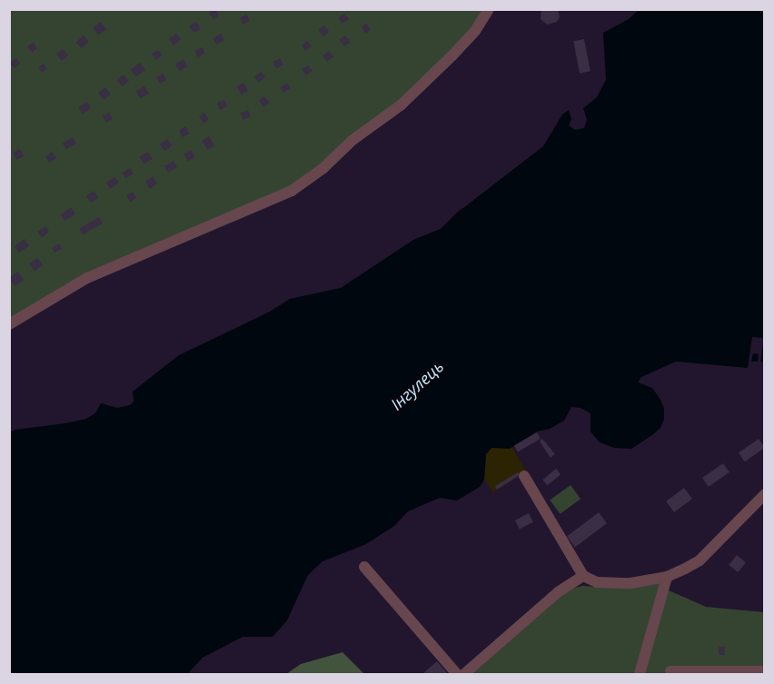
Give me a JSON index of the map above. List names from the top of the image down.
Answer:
{
  "water": ["Інгулець"]
}
